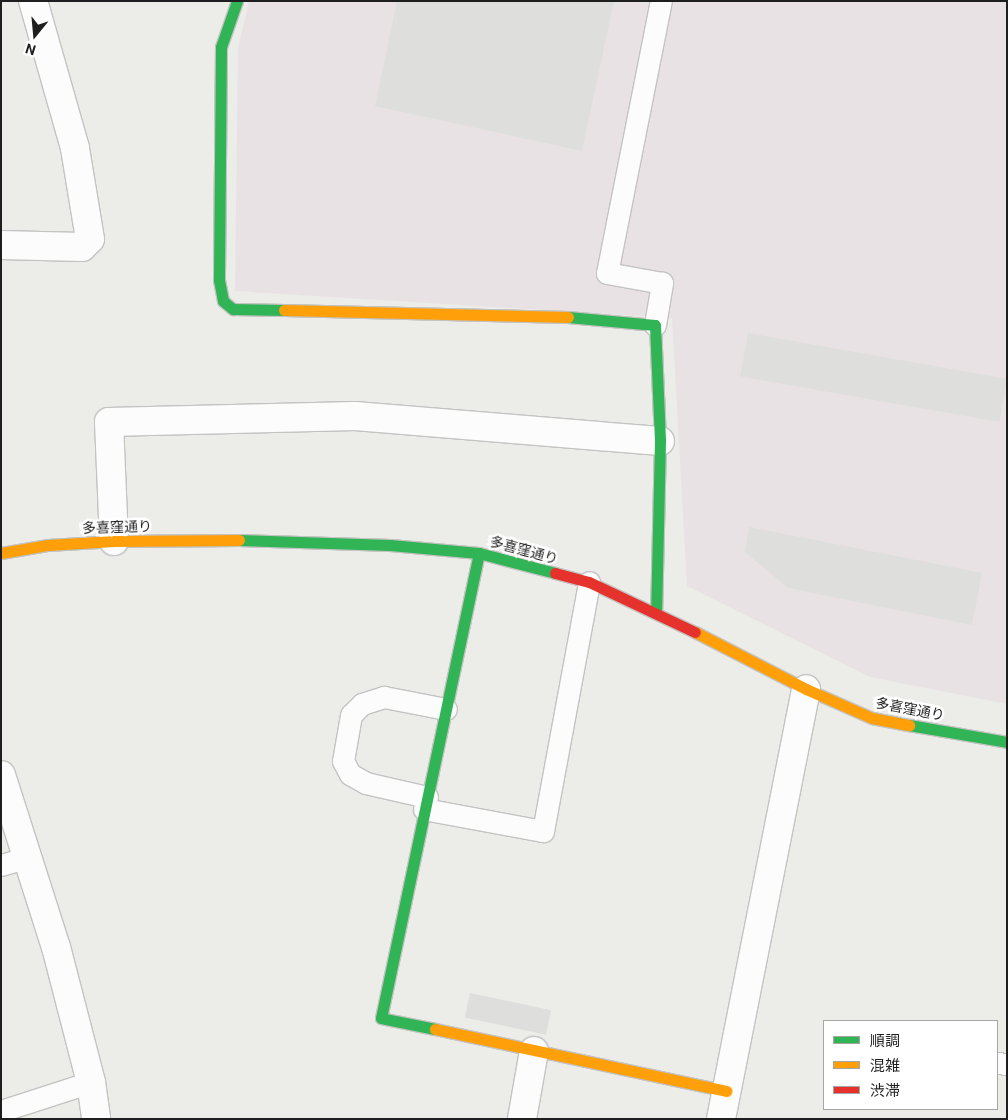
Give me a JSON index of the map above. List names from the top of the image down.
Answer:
{
  "streets": {
    "street": ["多喜窪通り"]
  },
  "legend": ["順調", "混雑", "渋滞"],
  "north": "bottom"
}
